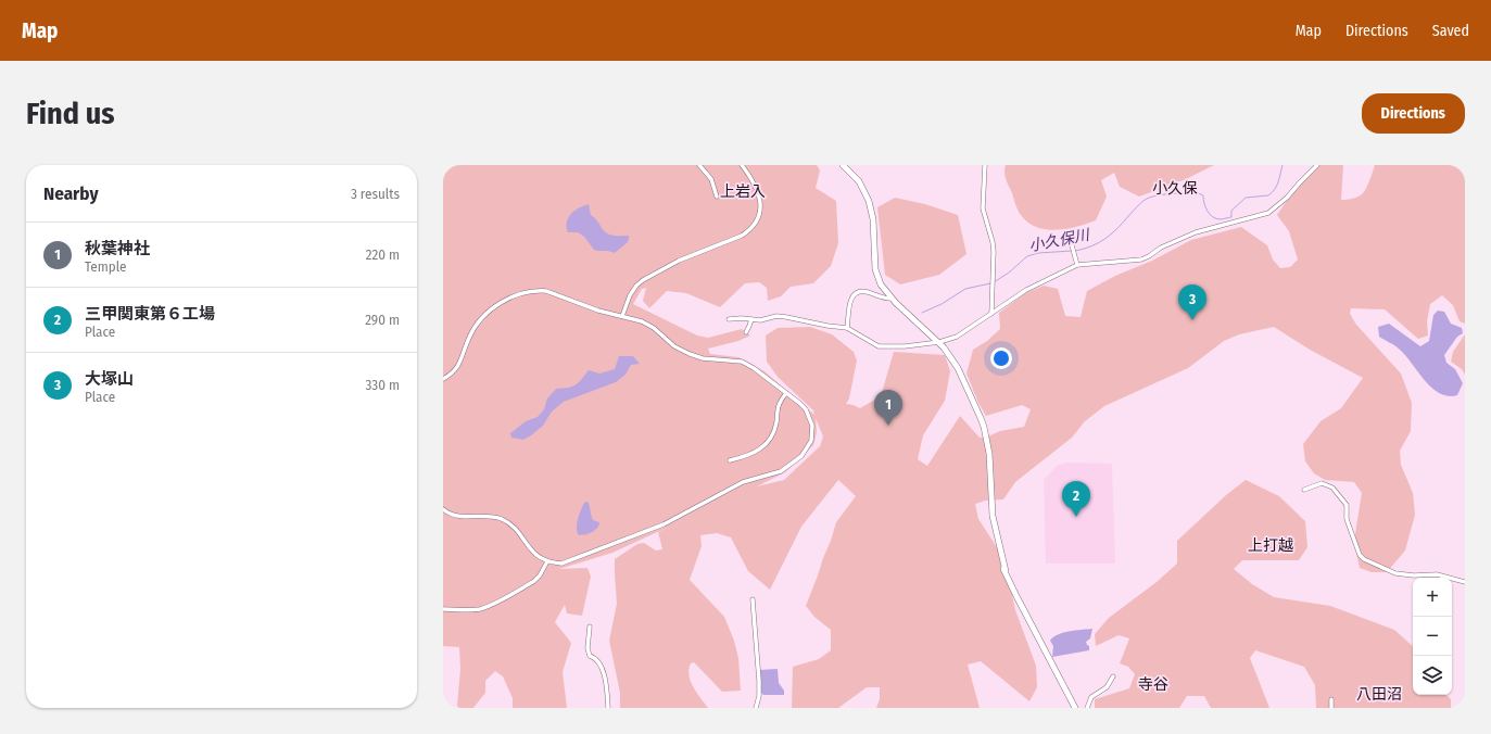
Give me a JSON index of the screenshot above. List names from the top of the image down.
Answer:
{
  "districts": [
    "小久保",
    "上岩入",
    "上打越",
    "寺谷",
    "八田沼"
  ],
  "water": ["小久保川"],
  "page": {
    "header": "Map",
    "nav": ["Map", "Directions", "Saved"],
    "buttons": "Directions",
    "title": "Find us",
    "heading": ["Nearby", "3 results"],
    "list": [
      {
        "mark": "1",
        "name": "秋葉神社",
        "note": "Temple",
        "value": "220 m"
      },
      {
        "mark": "2",
        "name": "三甲関東第６工場",
        "note": "Place",
        "value": "290 m"
      },
      {
        "mark": "3",
        "name": "大塚山",
        "note": "Place",
        "value": "330 m"
      }
    ],
    "pins": ["3", "1", "2"],
    "map_buttons": ["+", "−"]
  }
}
